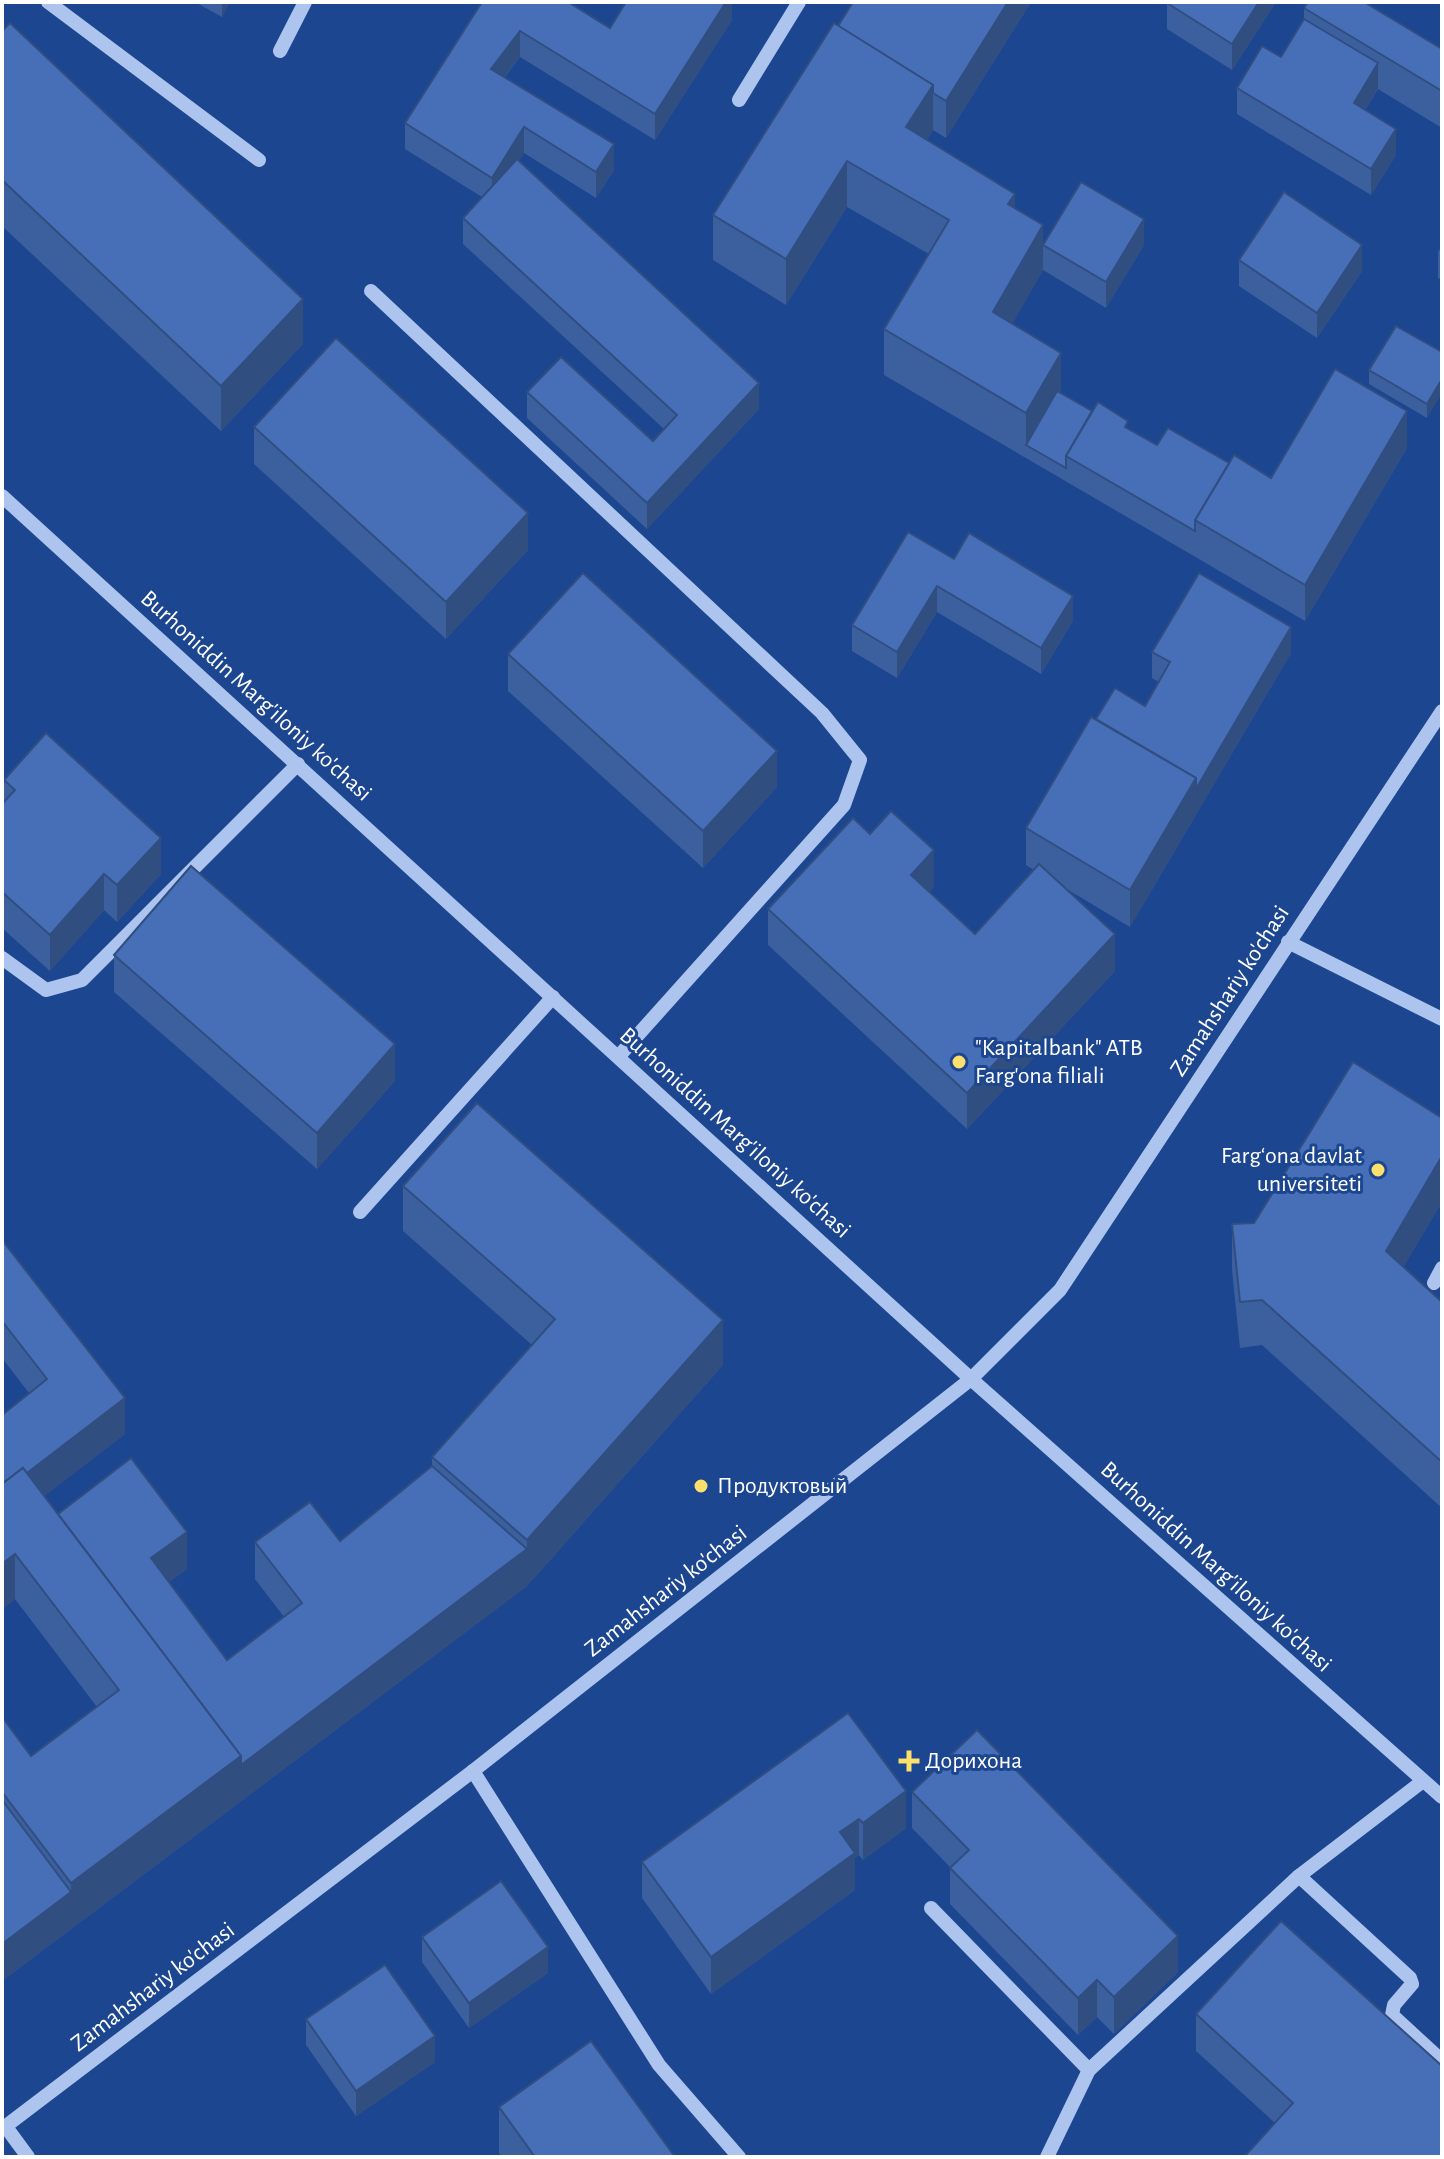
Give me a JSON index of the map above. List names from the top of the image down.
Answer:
{
  "streets": {
    "street": ["Burhoniddin Marg'iloniy ko'chasi", "Zamahshariy ko'chasi"]
  },
  "crossings": [
    ["Burhoniddin Marg'iloniy ko'chasi", "Zamahshariy ko'chasi"]
  ],
  "places": {
    "other": ["\"Kapitalbank\" АТB Farg'ona filiali", "Fargʻona davlat universiteti", "Продуктовый"],
    "health": ["Дорихона"]
  }
}
